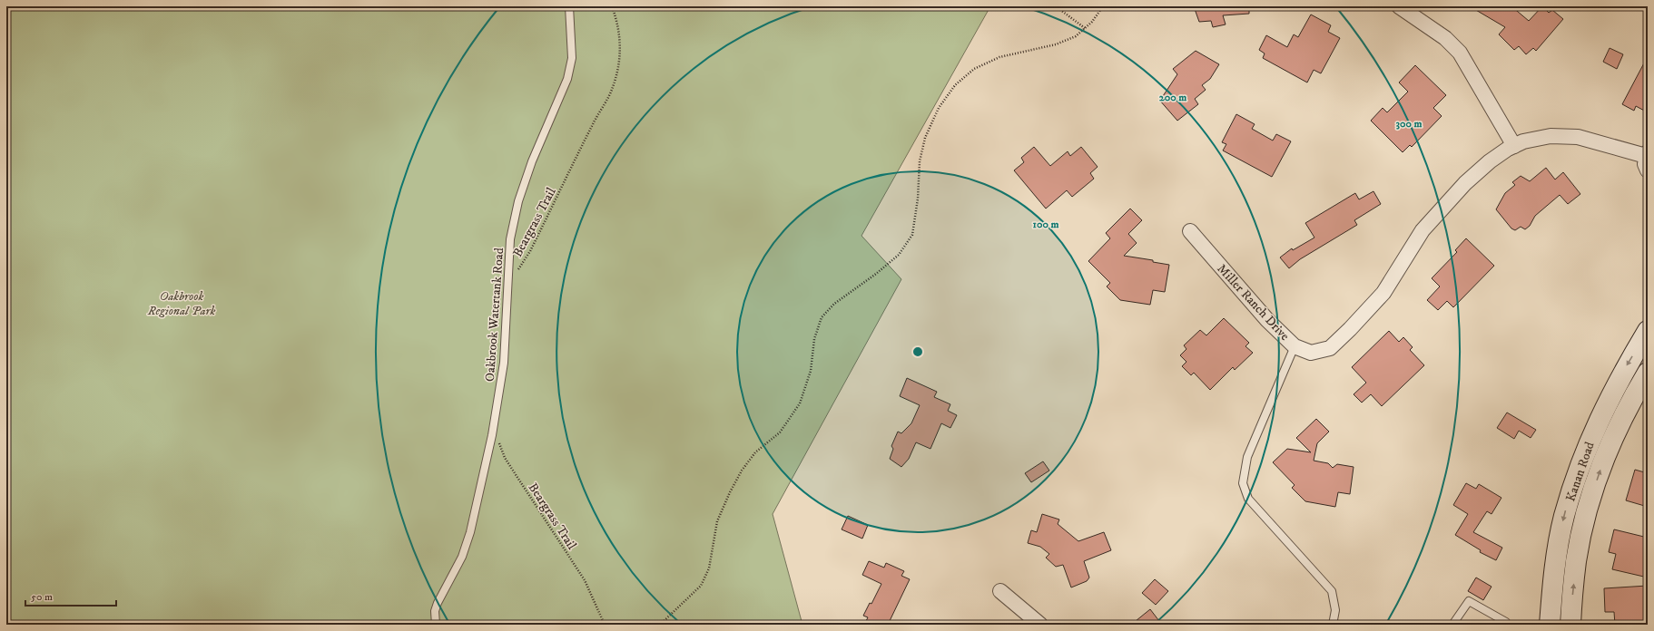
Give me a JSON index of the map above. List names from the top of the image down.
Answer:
{
  "streets": {
    "main road": ["Kanan Road"],
    "street": ["Miller Ranch Drive"],
    "lane": ["Oakbrook Watertank Road"],
    "path": ["Beargrass Trail"]
  },
  "parks": ["Oakbrook Regional Park"],
  "scale_bar": "50 m",
  "rings": ["200 m", "300 m", "100 m"]
}
